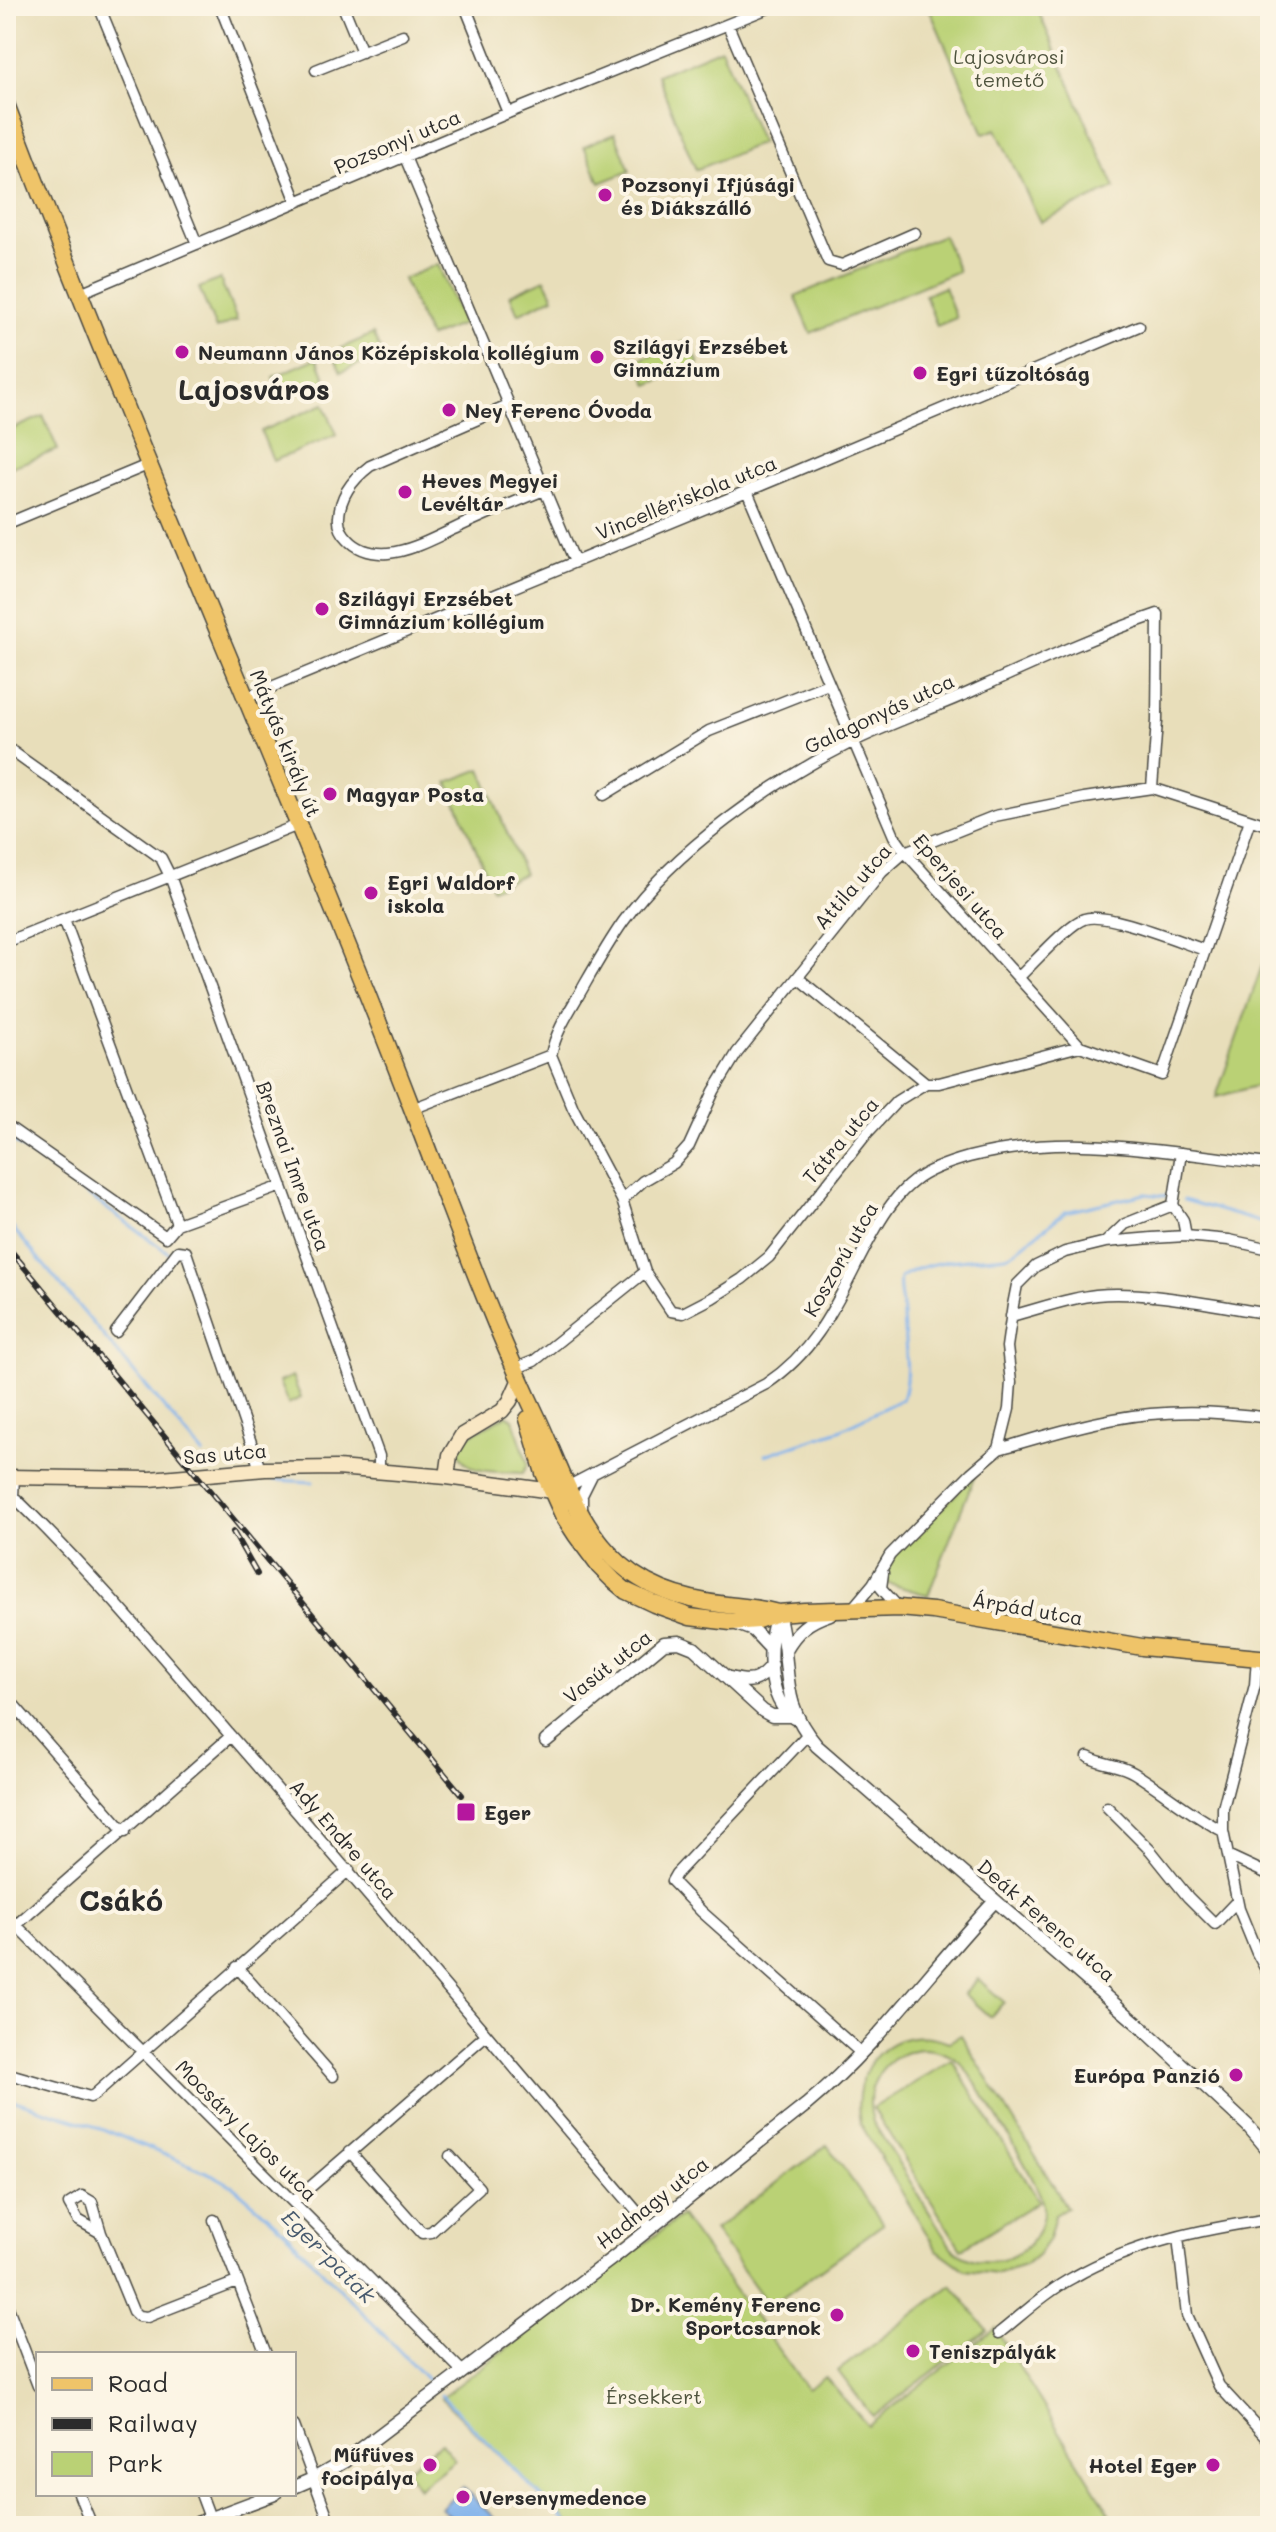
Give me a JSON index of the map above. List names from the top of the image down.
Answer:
{
  "streets": {
    "main road": ["Mátyás király út", "Sas utca", "Árpád utca"],
    "street": [
      "Pozsonyi utca",
      "Vincellériskola utca",
      "Galagonyás utca",
      "Attila utca",
      "Eperjesi utca",
      "Tátra utca",
      "Breznai Imre utca",
      "Koszorú utca",
      "Vasút utca",
      "Ady Endre utca",
      "Deák Ferenc utca",
      "Mocsáry Lajos utca",
      "Hadnagy utca"
    ]
  },
  "crossings": [
    ["Pozsonyi utca", "Mátyás király út"],
    ["Vincellériskola utca", "Mátyás király út"],
    ["Vincellériskola utca", "Eperjesi utca"],
    ["Galagonyás utca", "Attila utca"],
    ["Galagonyás utca", "Eperjesi utca"],
    ["Mátyás király út", "Koszorú utca"],
    ["Mátyás király út", "Sas utca"],
    ["Mátyás király út", "Árpád utca"],
    ["Mátyás király út", "Deák Ferenc utca"],
    ["Attila utca", "Eperjesi utca"],
    ["Eperjesi utca", "Tátra utca"],
    ["Breznai Imre utca", "Sas utca"],
    ["Koszorú utca", "Sas utca"],
    ["Sas utca", "Ady Endre utca"],
    ["Árpád utca", "Deák Ferenc utca"],
    ["Vasút utca", "Deák Ferenc utca"],
    ["Ady Endre utca", "Hadnagy utca"],
    ["Deák Ferenc utca", "Hadnagy utca"],
    ["Mocsáry Lajos utca", "Hadnagy utca"]
  ],
  "districts": ["Lajosváros", "Csákó"],
  "water": ["Eger-patak"],
  "parks": ["Lajosvárosi temető", "Érsekkert"],
  "places": {
    "other": [
      "Pozsonyi Ifjúsági és Diákszálló",
      "Neumann János Középiskola kollégium",
      "Szilágyi Erzsébet Gimnázium",
      "Egri tűzoltóság",
      "Ney Ferenc Óvoda",
      "Heves Megyei Levéltár",
      "Szilágyi Erzsébet Gimnázium kollégium",
      "Magyar Posta",
      "Egri Waldorf iskola",
      "Európa Panzió",
      "Dr. Kemény Ferenc Sportcsarnok",
      "Teniszpályák",
      "Műfüves focipálya",
      "Hotel Eger",
      "Versenymedence"
    ],
    "transit": ["Eger"]
  },
  "legend": ["Road", "Railway", "Park"]
}
